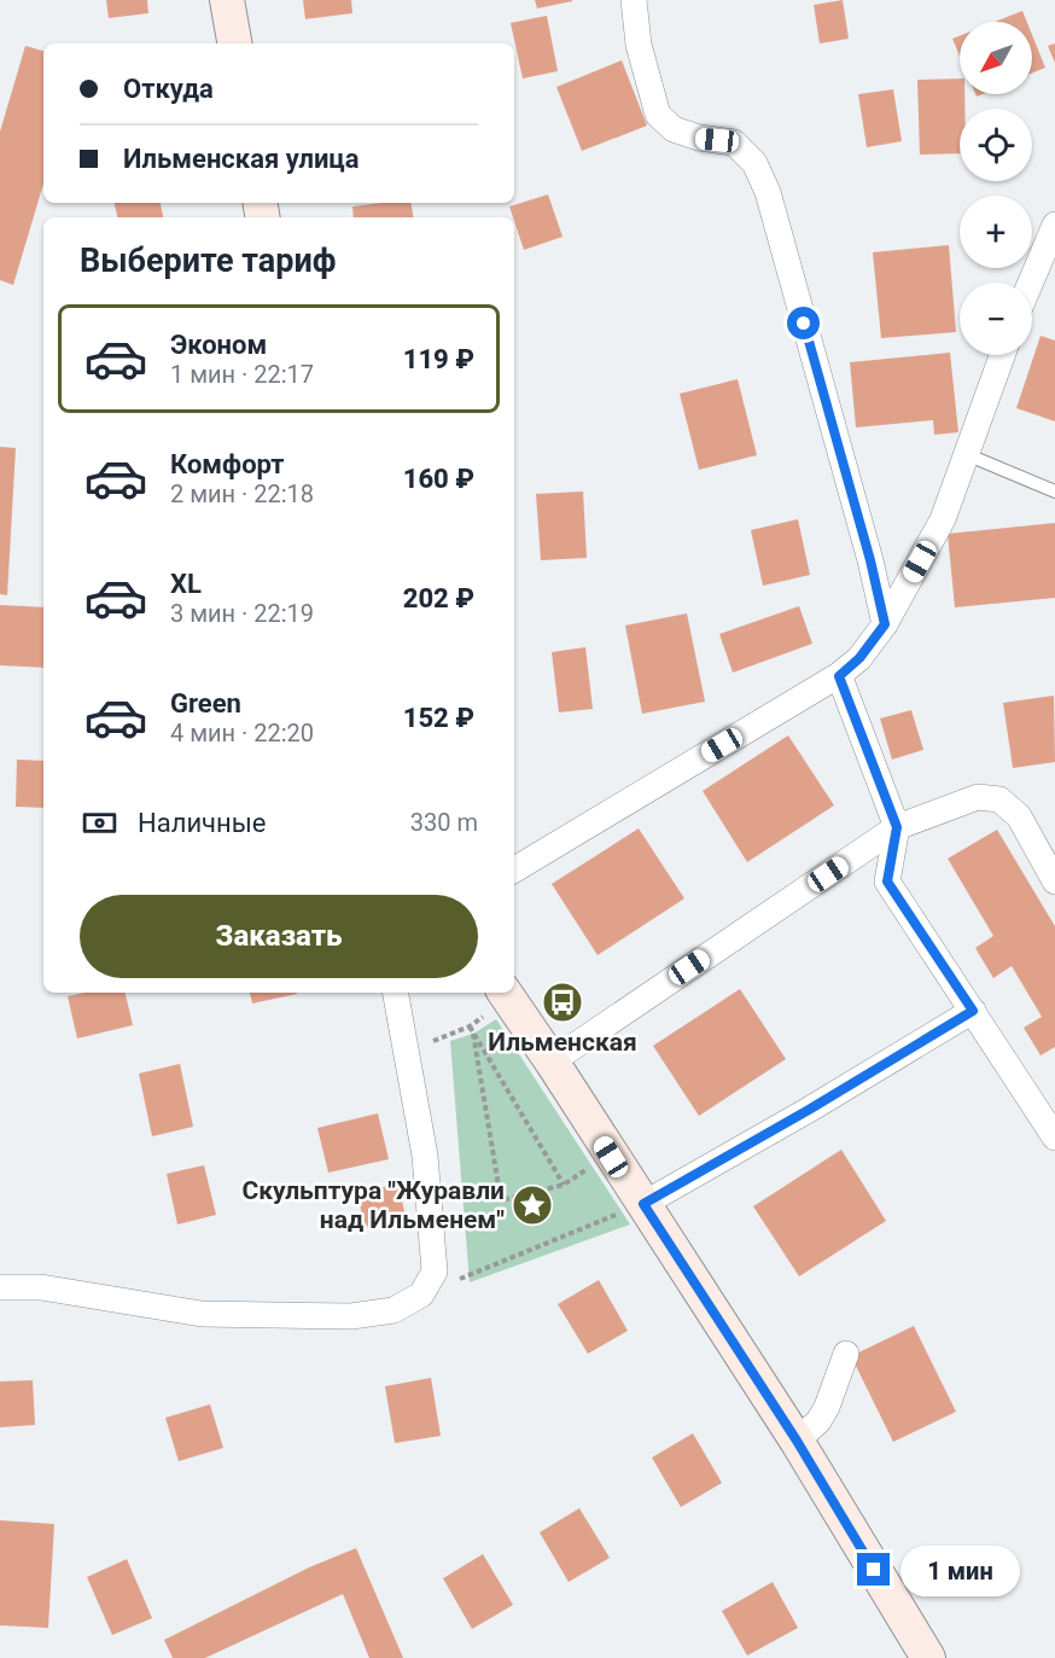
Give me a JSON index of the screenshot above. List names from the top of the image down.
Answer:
{
  "places": {
    "bus stop": ["Ильменская"],
    "place": ["Скульптура \"Журавли над Ильменем\""]
  },
  "north": "bottom left",
  "page": {
    "map_buttons": ["+", "−"],
    "banner": ["Откуда", "Ильменская улица"],
    "heading": "Выберите тариф",
    "list": [
      {
        "name": "Эконом",
        "note": "1 мин · 22:17",
        "value": "119 ₽"
      },
      {
        "name": "Комфорт",
        "note": "2 мин · 22:18",
        "value": "160 ₽"
      },
      {
        "name": "XL",
        "note": "3 мин · 22:19",
        "value": "202 ₽"
      },
      {
        "name": "Green",
        "note": "4 мин · 22:20",
        "value": "152 ₽"
      }
    ],
    "pay": ["Наличные", "330 m"],
    "buttons": "Заказать",
    "bubble": "1 мин"
  }
}
